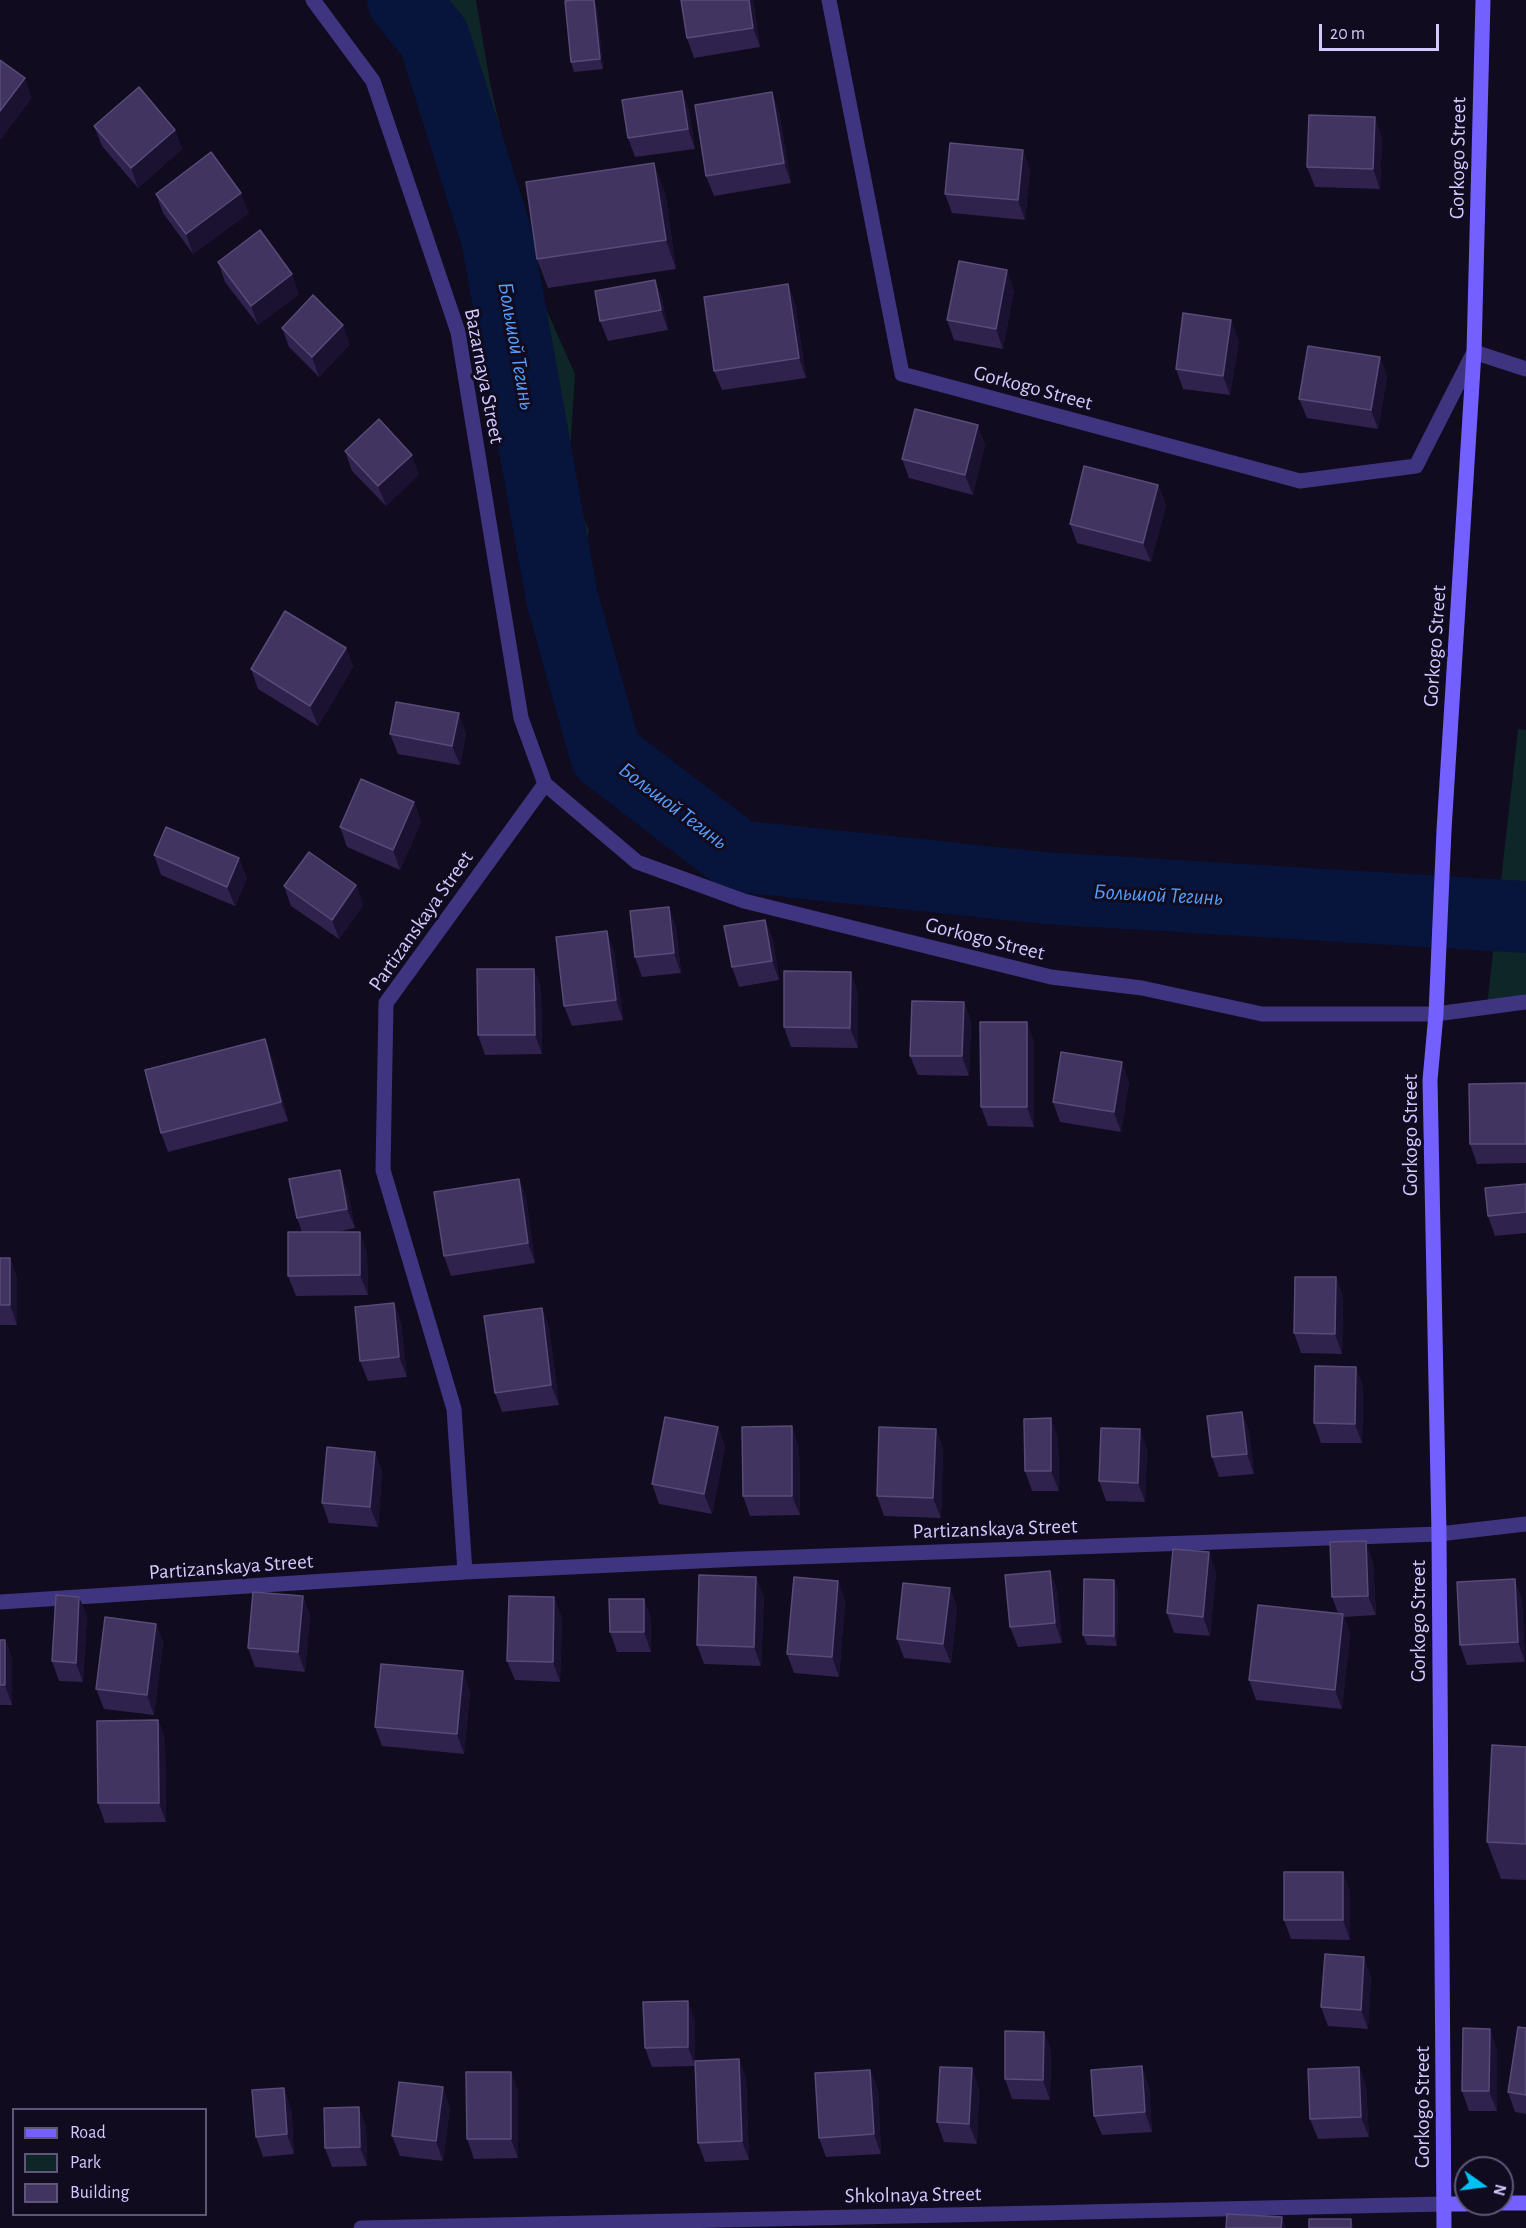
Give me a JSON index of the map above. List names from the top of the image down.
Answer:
{
  "streets": {
    "street": [
      "Gorkogo Street",
      "Bazarnaya Street",
      "Partizanskaya Street",
      "Shkolnaya Street"
    ]
  },
  "crossings": [
    ["Gorkogo Street", "Bazarnaya Street"],
    ["Gorkogo Street", "Partizanskaya Street"],
    ["Gorkogo Street", "Shkolnaya Street"],
    ["Bazarnaya Street", "Partizanskaya Street"]
  ],
  "water": ["Большой Тегинь"],
  "legend": ["Road", "Park", "Building"],
  "scale_bar": "20 m",
  "north": "right"
}
